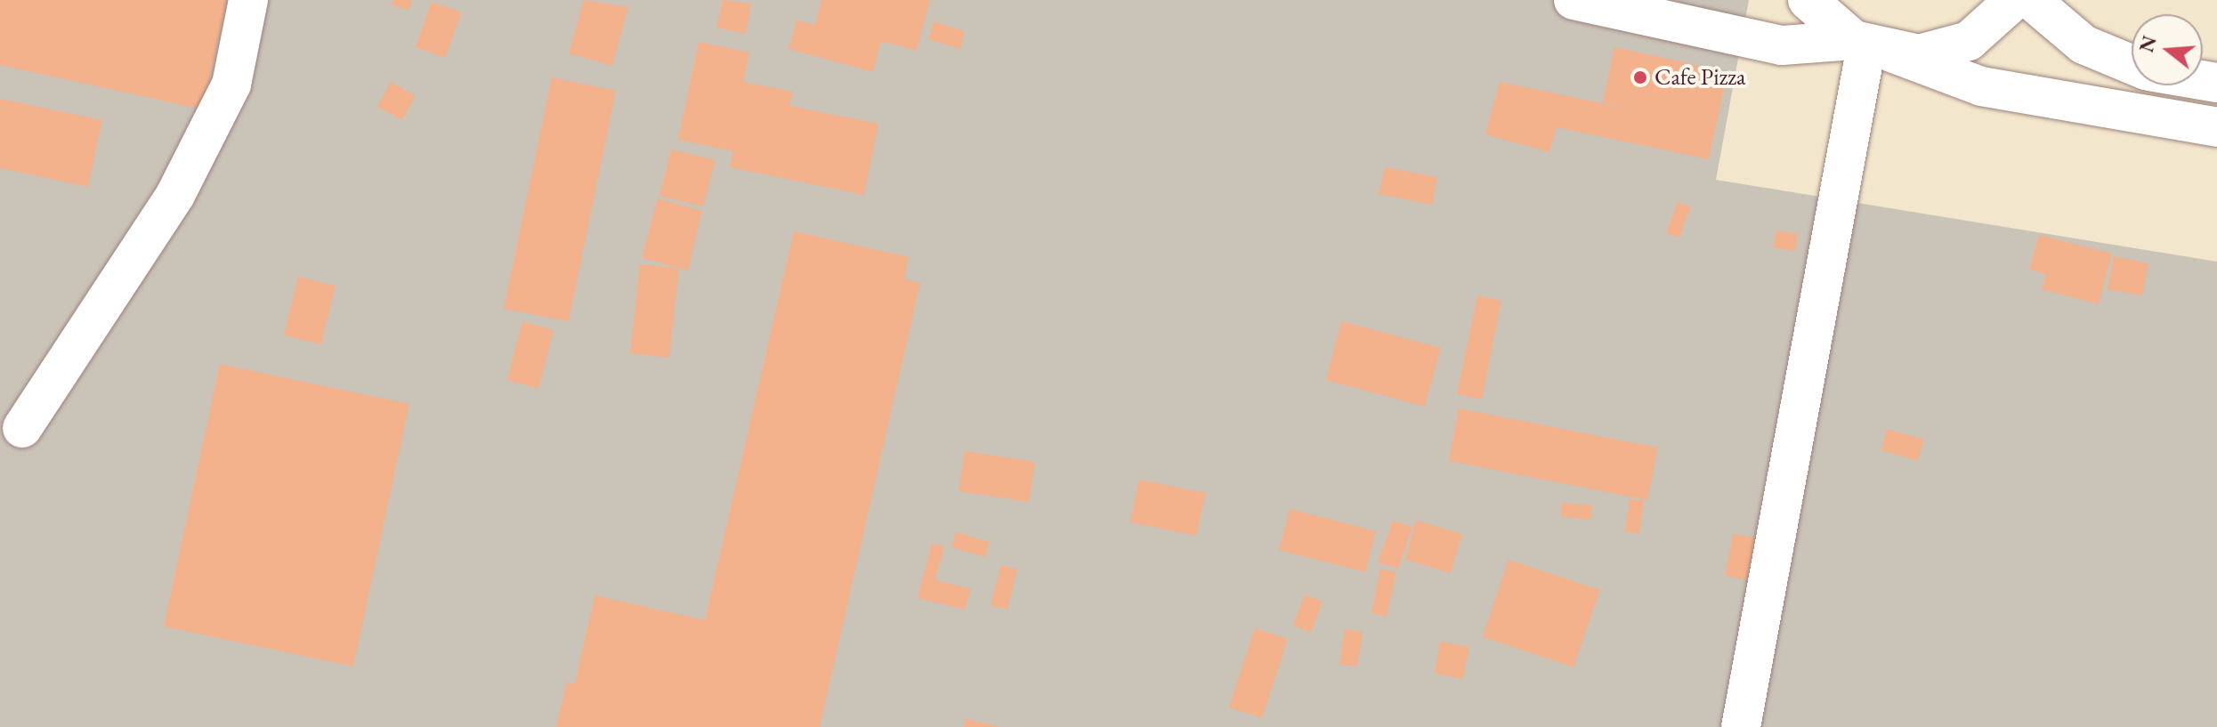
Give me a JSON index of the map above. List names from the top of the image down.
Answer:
{
  "places": ["Cafe Pizza"],
  "north": "left"
}
